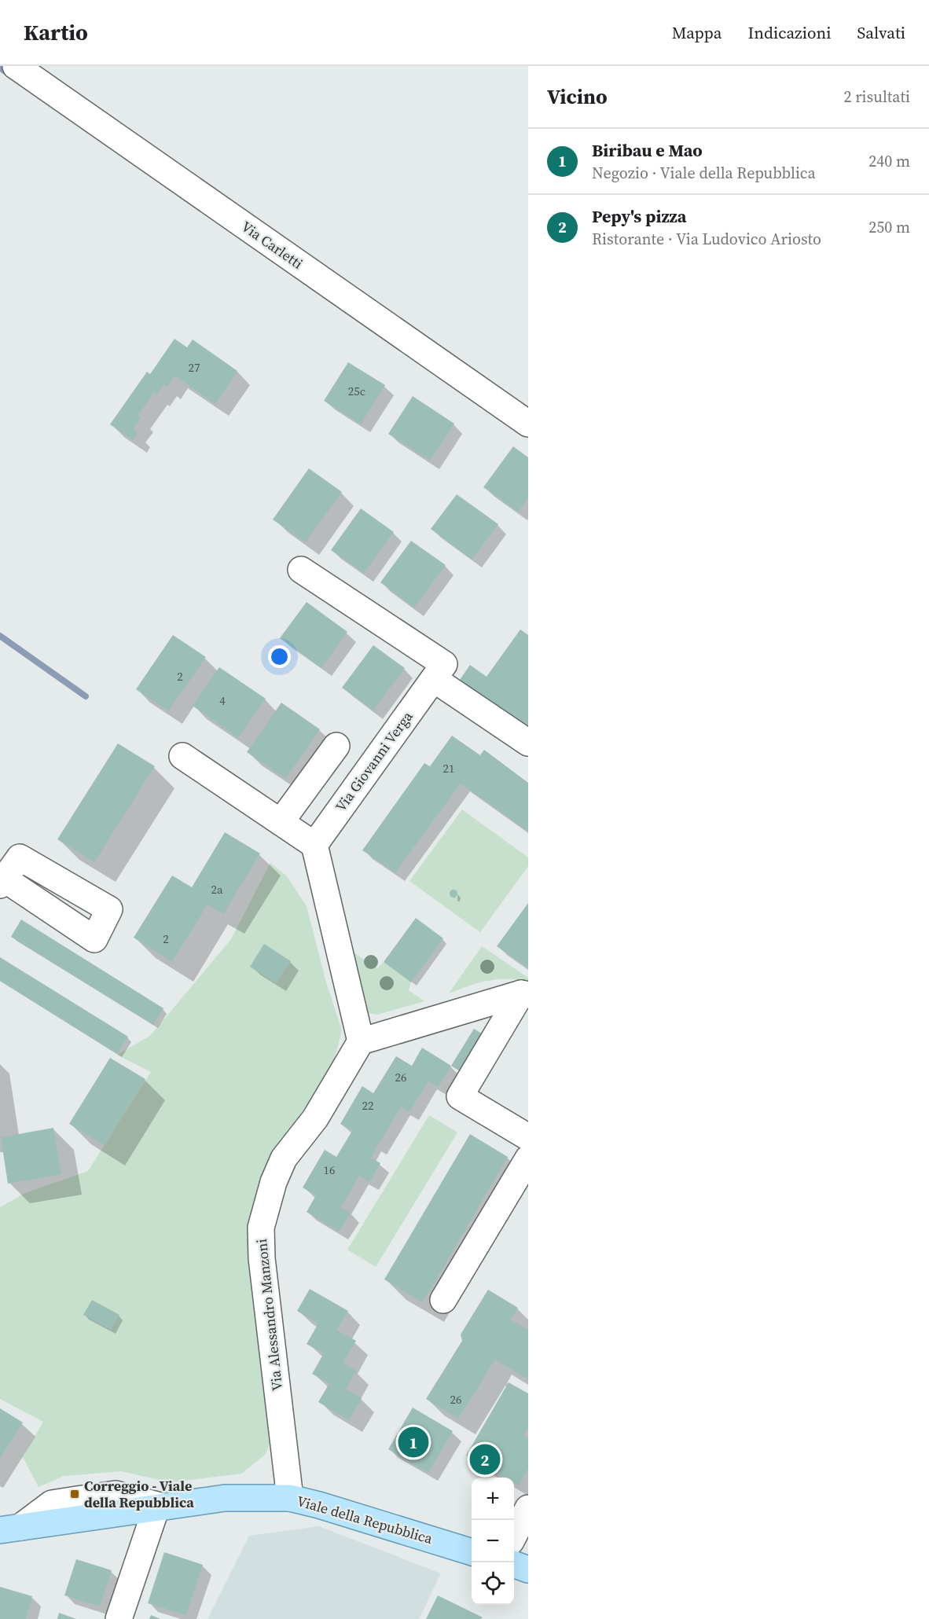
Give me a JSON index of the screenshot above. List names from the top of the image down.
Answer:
{
  "streets": {
    "main road": ["Viale della Repubblica"],
    "street": ["Via Carletti", "Via Giovanni Verga", "Via Alessandro Manzoni"]
  },
  "crossings": [
    ["Via Alessandro Manzoni", "Viale della Repubblica"]
  ],
  "places": {
    "transit": ["Correggio - Viale della Repubblica"]
  },
  "house_numbers": [
    "27",
    "25c",
    "2",
    "4",
    "21",
    "2a",
    "2",
    "26",
    "22",
    "16",
    "26"
  ],
  "page": {
    "header": "Kartio",
    "nav": ["Mappa", "Indicazioni", "Salvati"],
    "heading": ["Vicino", "2 risultati"],
    "list": [
      {
        "mark": "1",
        "name": "Biribau e Mao",
        "note": "Negozio · Viale della Repubblica",
        "value": "240 m"
      },
      {
        "mark": "2",
        "name": "Pepy's pizza",
        "note": "Ristorante · Via Ludovico Ariosto",
        "value": "250 m"
      }
    ],
    "pins": ["1", "2"],
    "map_buttons": ["+", "−"]
  }
}
